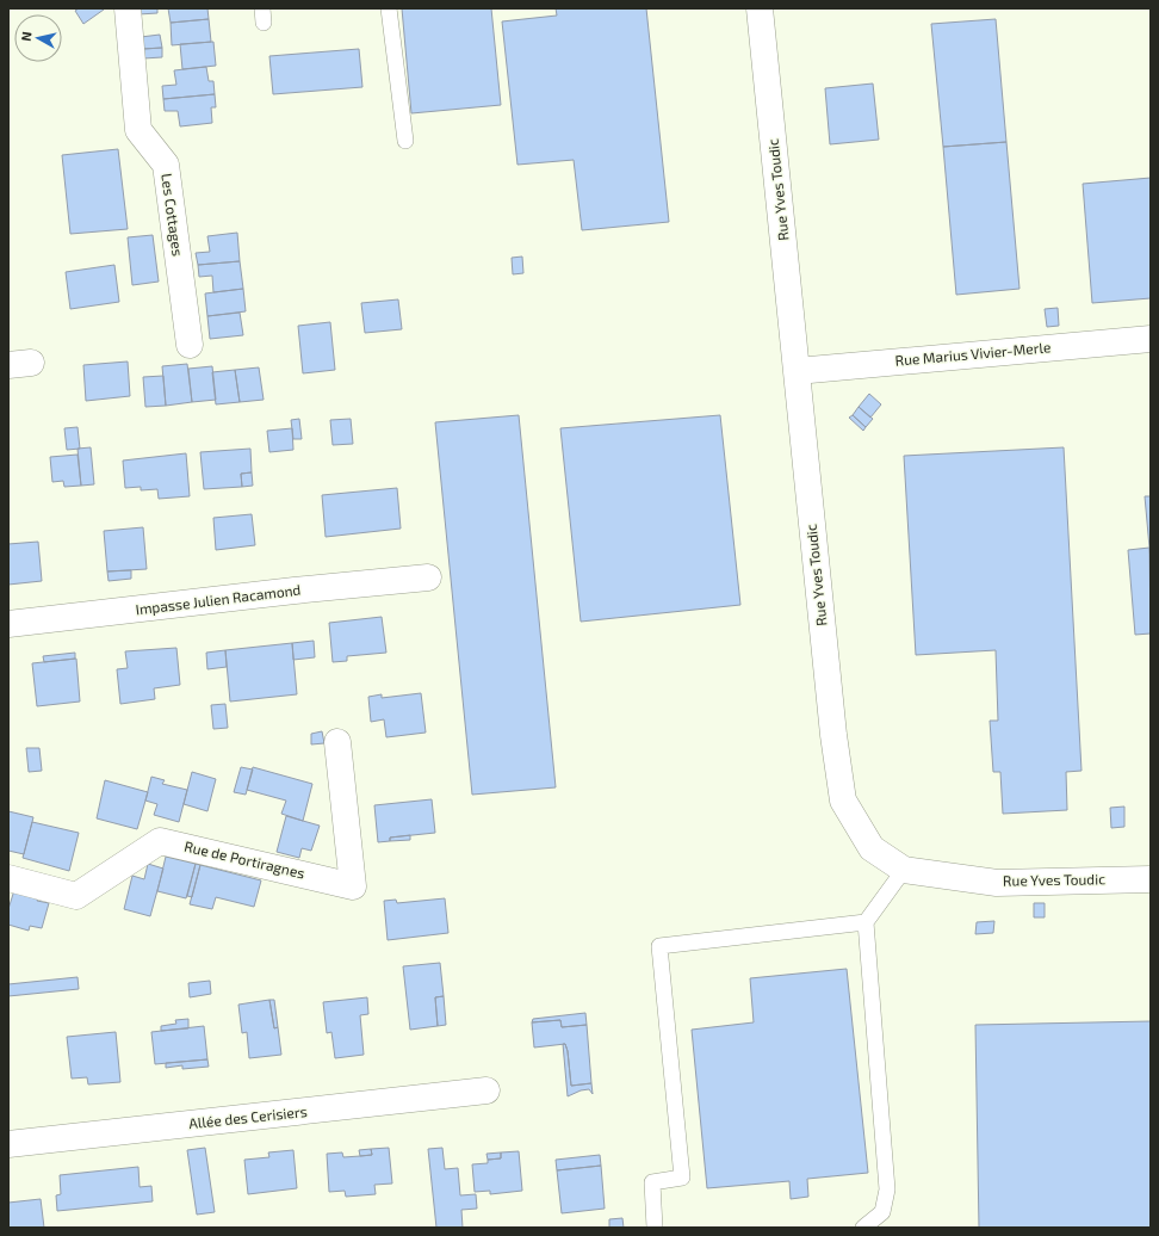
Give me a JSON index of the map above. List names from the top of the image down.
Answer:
{
  "streets": {
    "street": [
      "Rue Yves Toudic",
      "Les Cottages",
      "Rue Marius Vivier-Merle",
      "Impasse Julien Racamond",
      "Rue de Portiragnes",
      "Allée des Cerisiers"
    ]
  },
  "crossings": [
    ["Rue Yves Toudic", "Rue Marius Vivier-Merle"]
  ],
  "north": "left"
}
